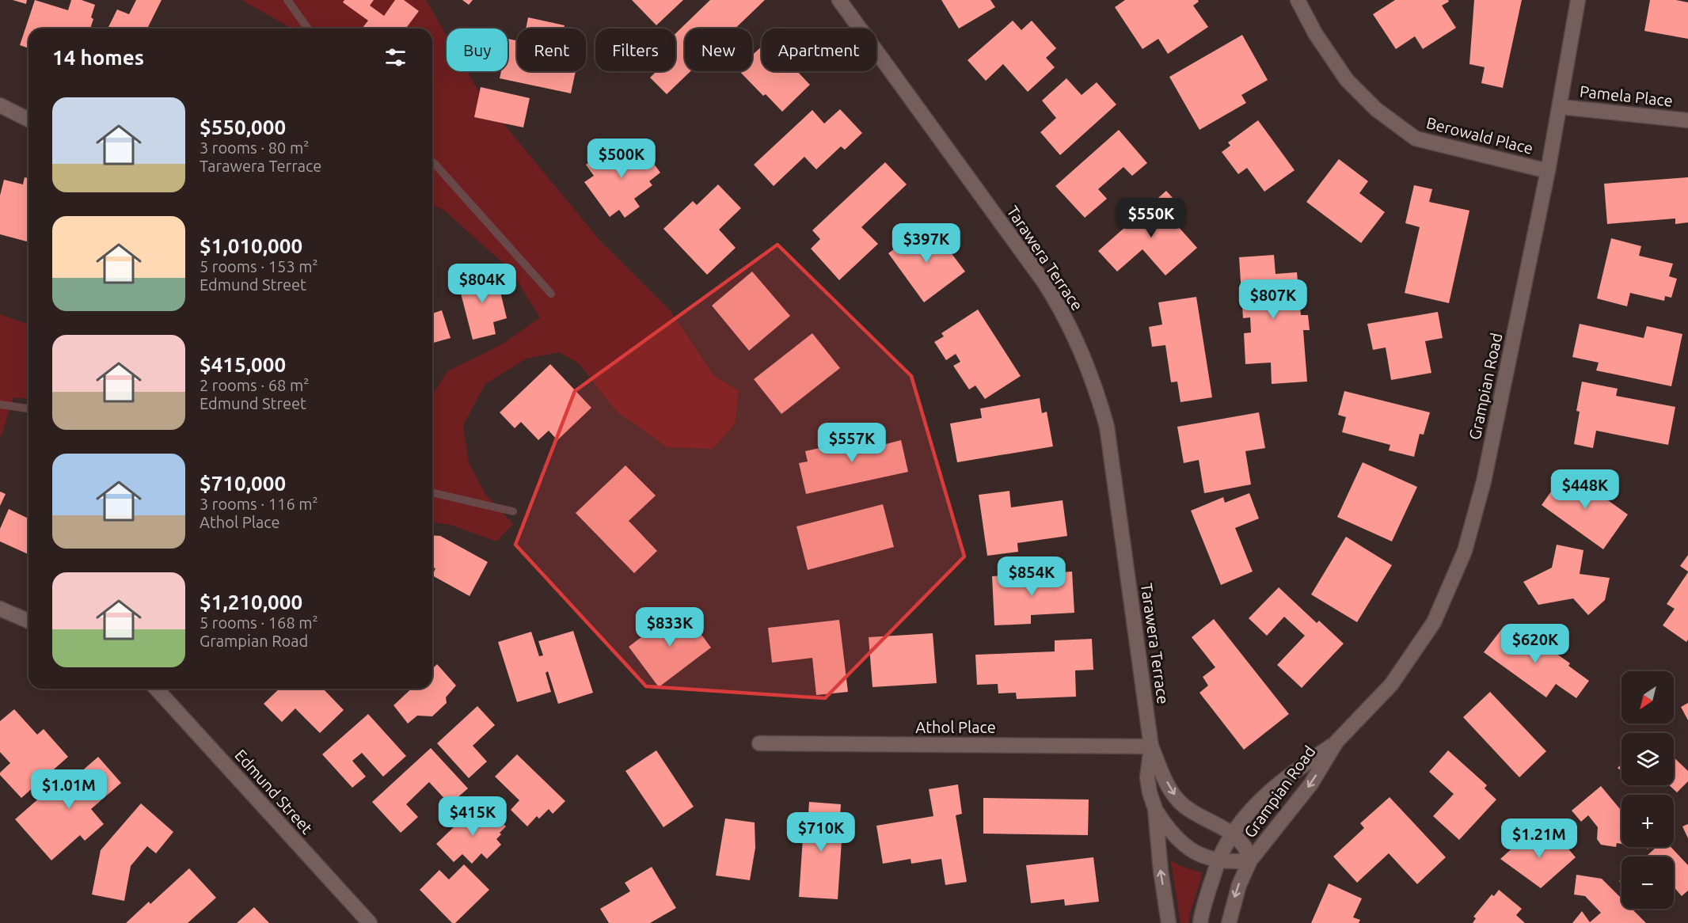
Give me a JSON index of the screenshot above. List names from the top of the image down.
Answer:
{
  "streets": {
    "street": [
      "Pamela Place",
      "Berowald Place",
      "Tarawera Terrace",
      "Grampian Road",
      "Athol Place",
      "Edmund Street"
    ]
  },
  "crossings": [
    ["Pamela Place", "Grampian Road"],
    ["Berowald Place", "Grampian Road"],
    ["Tarawera Terrace", "Grampian Road"],
    ["Tarawera Terrace", "Athol Place"]
  ],
  "north": "bottom left",
  "page": {
    "chip": [
      "Buy",
      "Rent",
      "Filters",
      "New",
      "Apartment"
    ],
    "heading": "14 homes",
    "list": [
      {
        "name": "$550,000",
        "note": "3 rooms · 80 m² · Tarawera Terrace"
      },
      {
        "name": "$1,010,000",
        "note": "5 rooms · 153 m² · Edmund Street"
      },
      {
        "name": "$415,000",
        "note": "2 rooms · 68 m² · Edmund Street"
      },
      {
        "name": "$710,000",
        "note": "3 rooms · 116 m² · Athol Place"
      },
      {
        "name": "$1,210,000",
        "note": "5 rooms · 168 m² · Grampian Road"
      }
    ],
    "price": [
      "$500K",
      "$550K",
      "$397K",
      "$804K",
      "$807K",
      "$557K",
      "$448K",
      "$854K",
      "$833K",
      "$620K",
      "$1.01M",
      "$415K",
      "$710K",
      "$1.21M"
    ],
    "map_buttons": ["+", "−"]
  }
}
